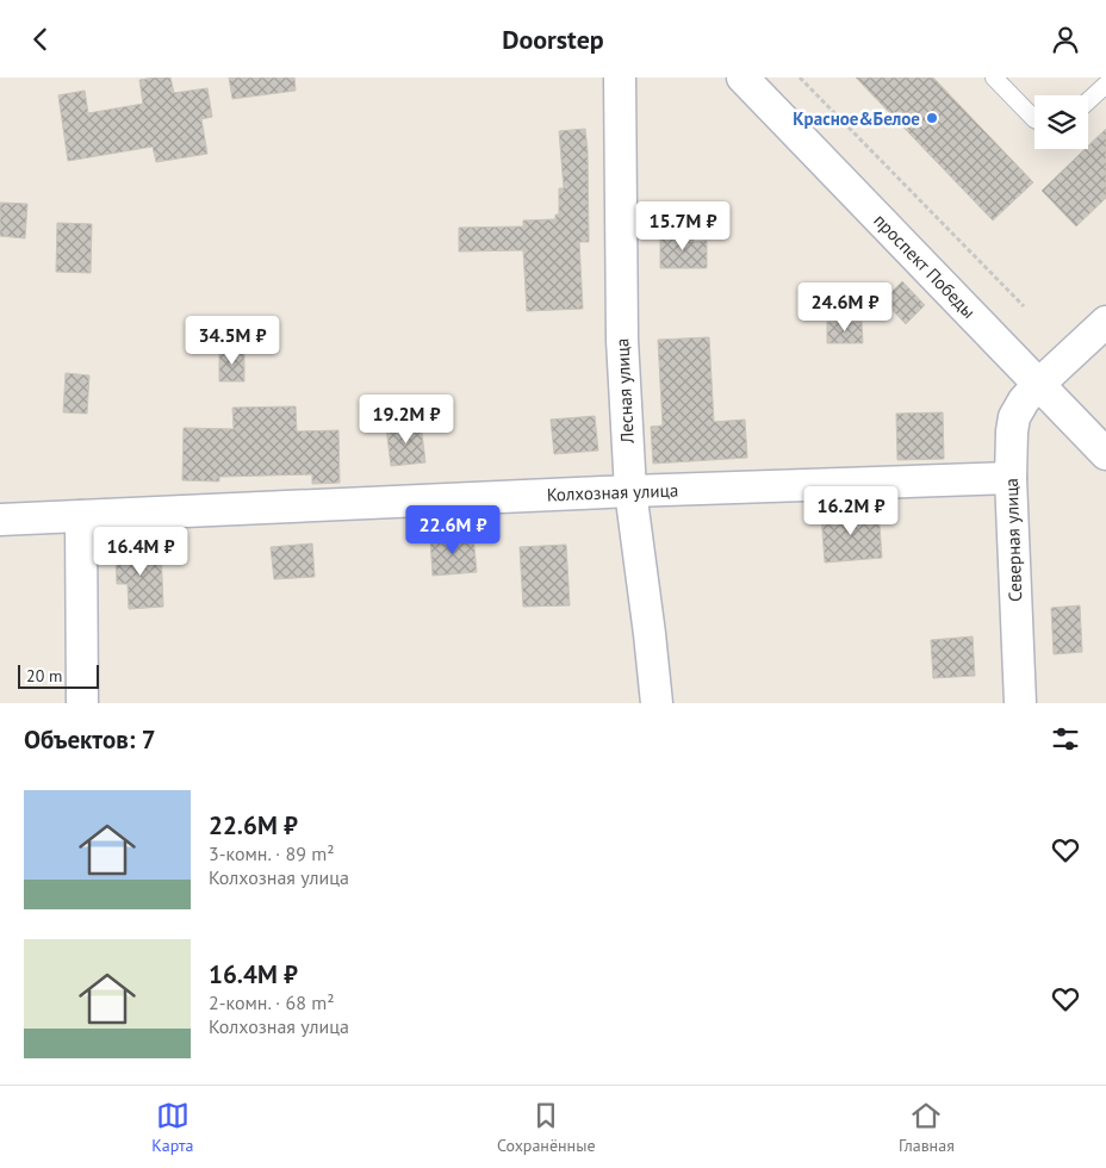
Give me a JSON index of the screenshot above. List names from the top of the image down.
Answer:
{
  "streets": {
    "street": [
      "проспект Победы",
      "Лесная улица",
      "Колхозная улица",
      "Северная улица"
    ]
  },
  "crossings": [
    ["проспект Победы", "Северная улица"],
    ["Лесная улица", "Колхозная улица"],
    ["Колхозная улица", "Северная улица"]
  ],
  "places": ["Красное&Белое"],
  "scale_bar": "20 m",
  "page": {
    "header": "Doorstep",
    "price": [
      "15.7M ₽",
      "24.6M ₽",
      "34.5M ₽",
      "19.2M ₽",
      "16.2M ₽",
      "22.6M ₽",
      "16.4M ₽"
    ],
    "scale": "20 m",
    "heading": "Объектов: 7",
    "list": [
      {
        "name": "22.6M ₽",
        "note": "3-комн. · 89 m² · Колхозная улица"
      },
      {
        "name": "16.4M ₽",
        "note": "2-комн. · 68 m² · Колхозная улица"
      }
    ],
    "tabs": ["Карта", "Сохранённые", "Главная"]
  }
}
